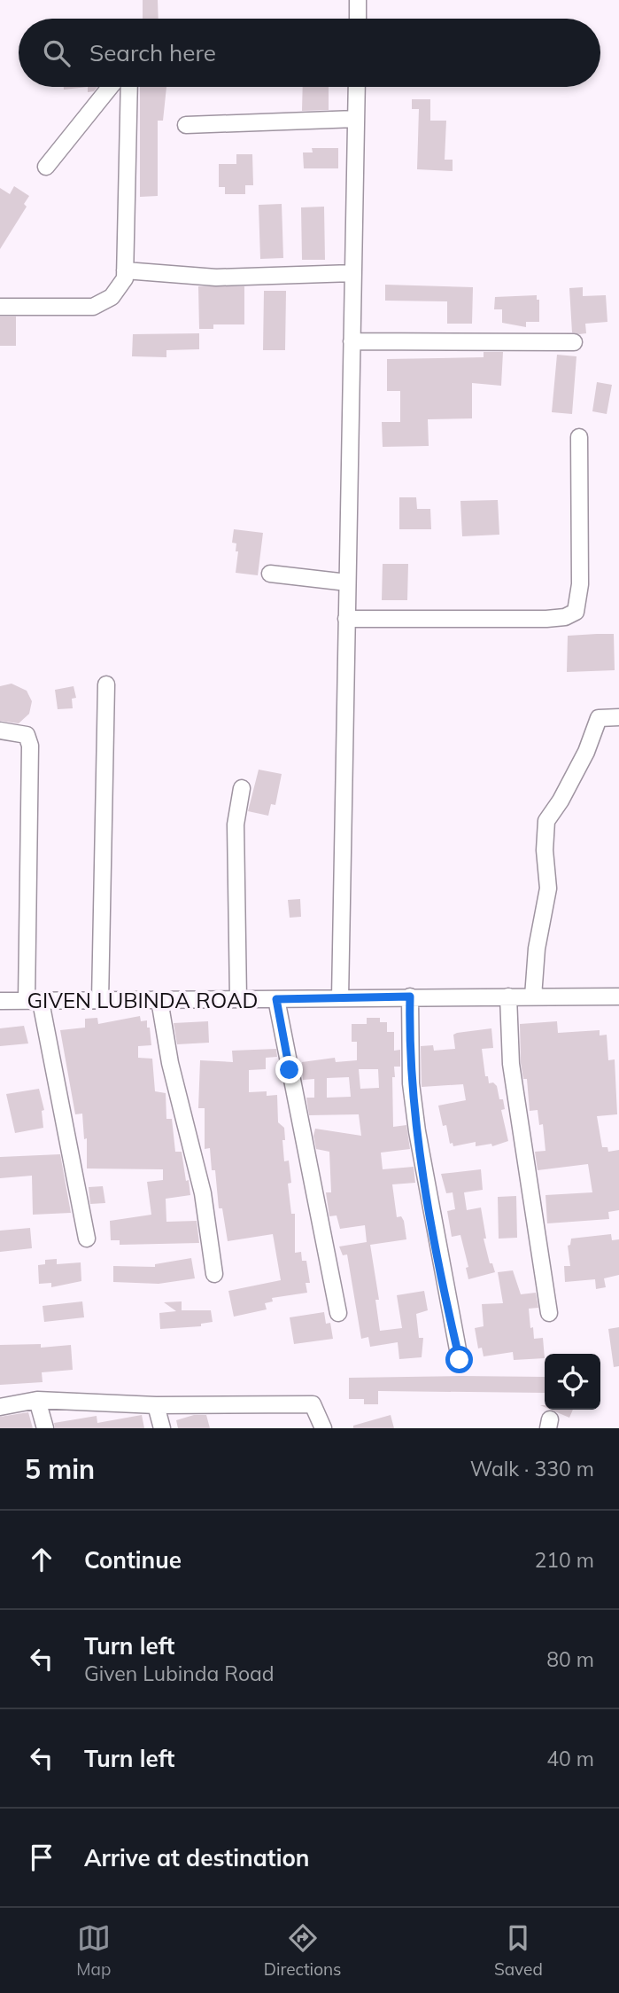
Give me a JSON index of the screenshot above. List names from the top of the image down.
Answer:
{
  "streets": {
    "street": ["GIVEN LUBINDA ROAD"]
  },
  "page": {
    "search": "Search here",
    "heading": ["5 min", "Walk · 330 m"],
    "list": [
      ["Continue", "210 m"],
      ["Turn left", "Given Lubinda Road", "80 m"],
      ["Turn left", "40 m"],
      "Arrive at destination"
    ],
    "nav": ["Map", "Directions", "Saved"]
  }
}
